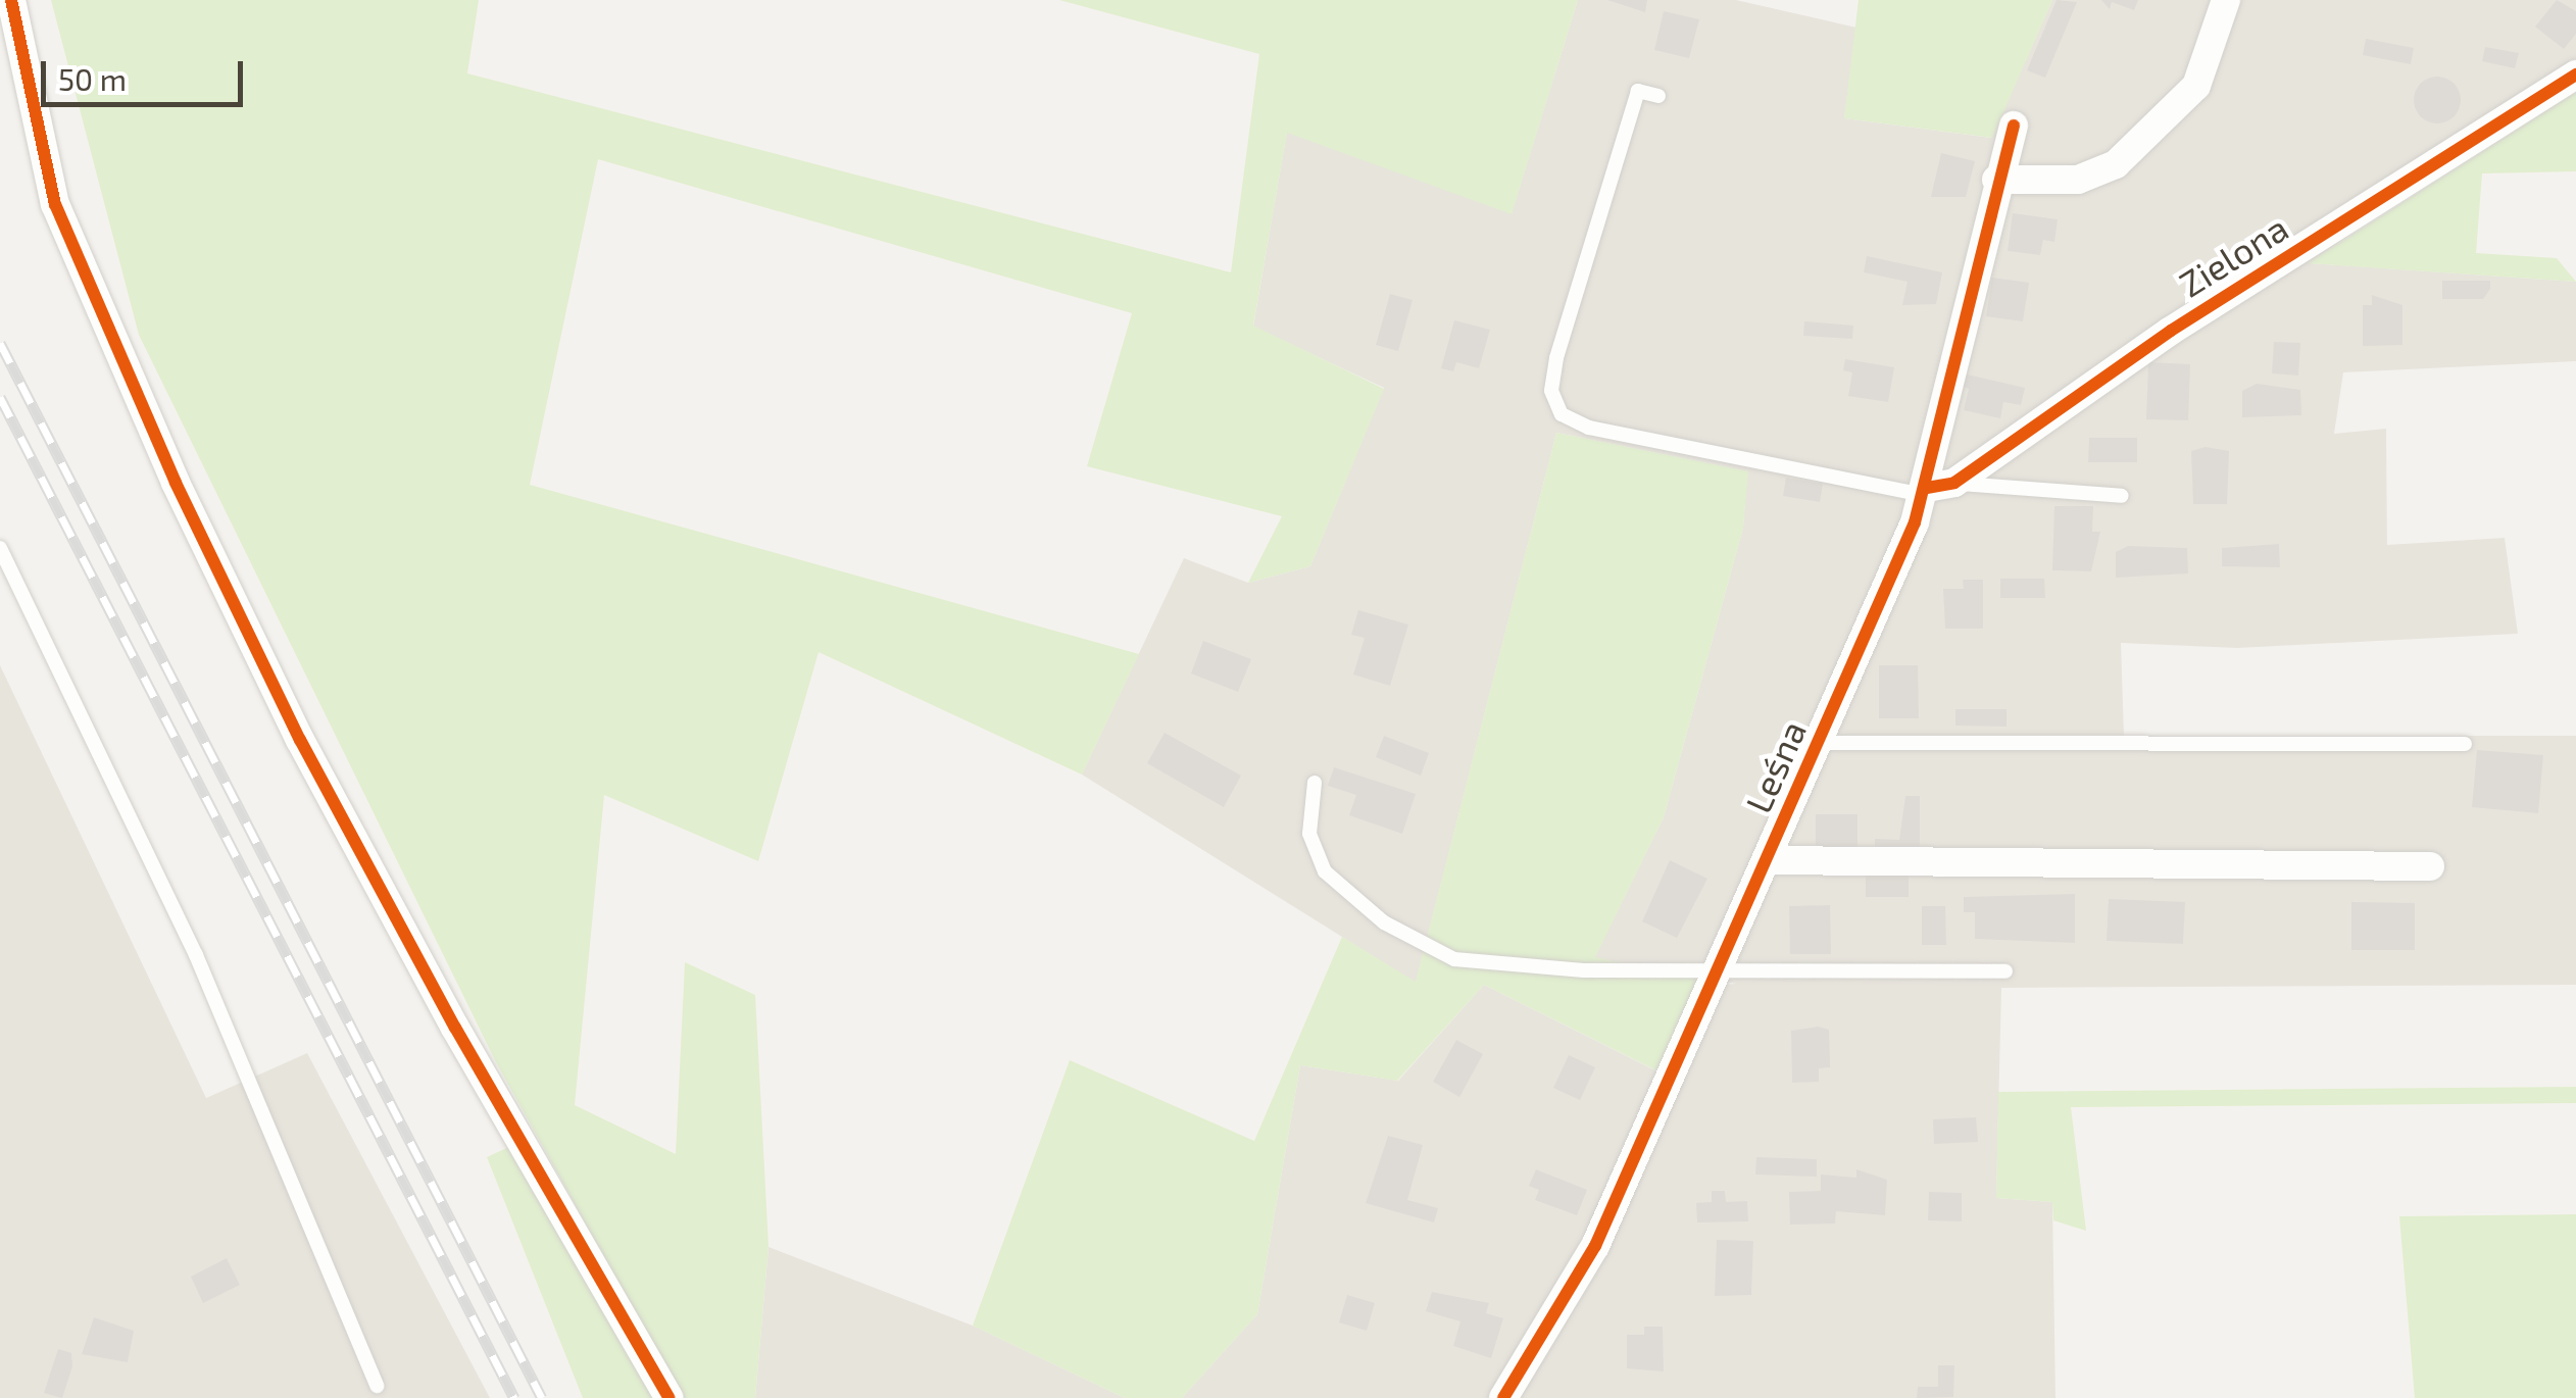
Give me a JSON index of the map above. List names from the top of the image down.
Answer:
{
  "streets": {
    "street": ["Zielona", "Leśna"]
  },
  "crossings": [
    ["Zielona", "Leśna"]
  ],
  "scale_bar": "50 m"
}
